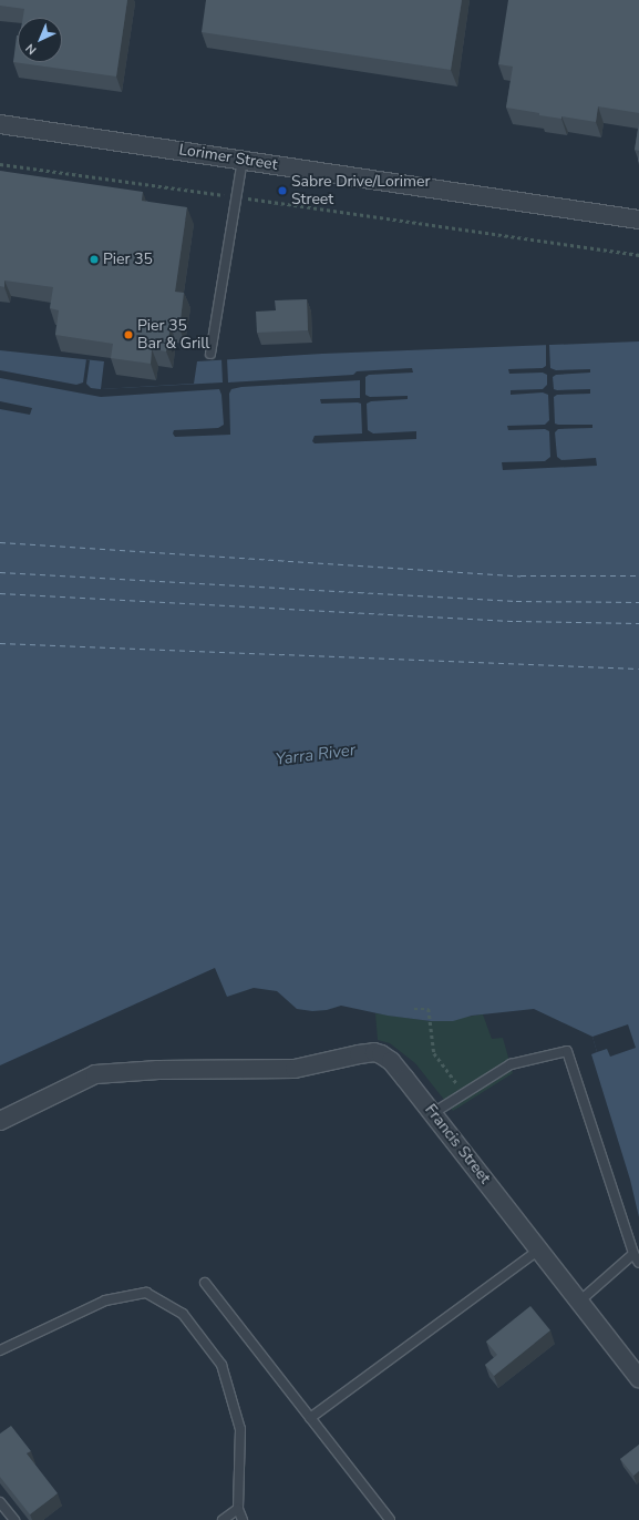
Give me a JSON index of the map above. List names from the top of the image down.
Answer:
{
  "streets": {
    "street": ["Lorimer Street", "Francis Street"]
  },
  "water": ["Yarra River"],
  "places": ["Sabre Drive/Lorimer Street", "Pier 35", "Pier 35 Bar & Grill"],
  "north": "bottom left"
}
